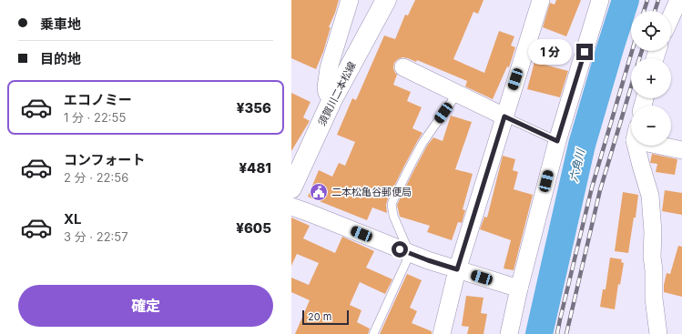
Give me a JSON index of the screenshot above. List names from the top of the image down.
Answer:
{
  "streets": {
    "main road": ["須賀川二本松線"]
  },
  "water": ["六角川"],
  "places": {
    "public building": ["二本松亀谷郵便局"]
  },
  "scale_bar": "20 m",
  "page": {
    "banner": ["乗車地", "目的地"],
    "map_buttons": ["+", "−"],
    "bubble": "1 分",
    "list": [
      {
        "name": "エコノミー",
        "note": "1 分 · 22:55",
        "value": "¥356"
      },
      {
        "name": "コンフォート",
        "note": "2 分 · 22:56",
        "value": "¥481"
      },
      {
        "name": "XL",
        "note": "3 分 · 22:57",
        "value": "¥605"
      }
    ],
    "buttons": "確定",
    "scale": "20 m"
  }
}
